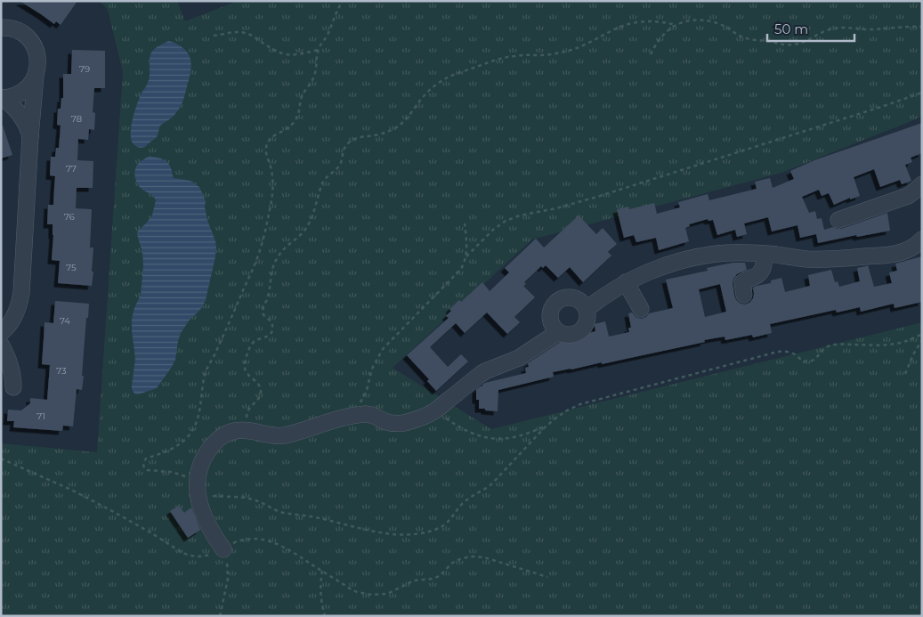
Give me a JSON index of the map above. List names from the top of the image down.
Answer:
{
  "house_numbers": [
    "79",
    "78",
    "77",
    "76",
    "75",
    "74",
    "73",
    "71"
  ],
  "scale_bar": "50 m"
}
